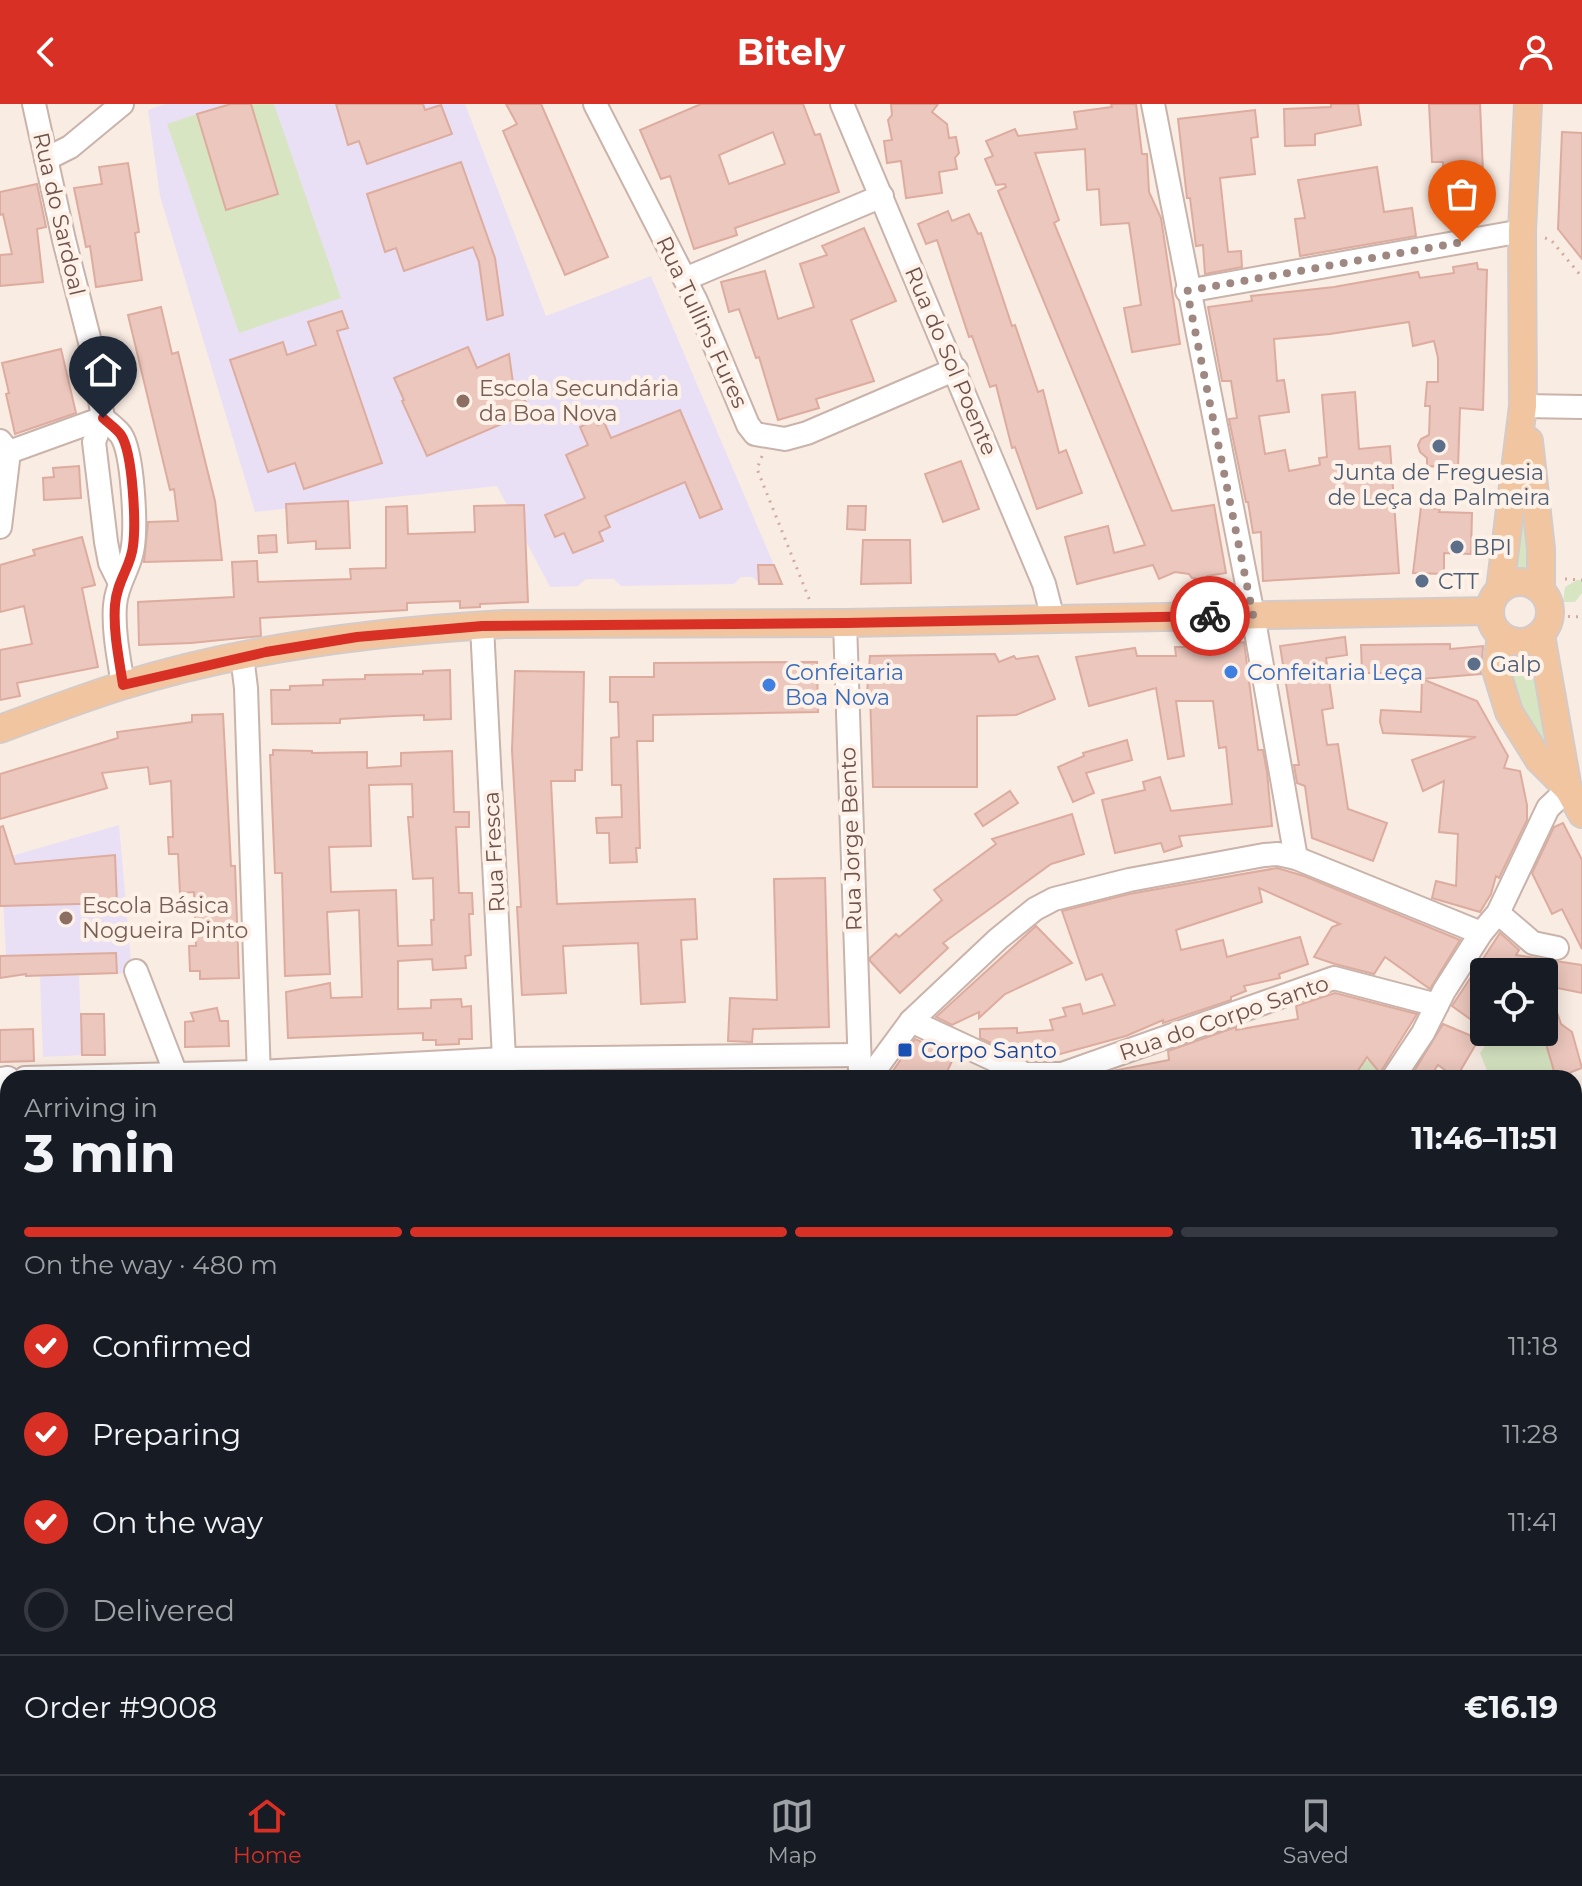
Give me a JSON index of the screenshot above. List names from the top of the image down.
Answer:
{
  "streets": {
    "street": [
      "Rua do Sardoal",
      "Rua Tullins Fures",
      "Rua do Sol Poente",
      "Rua Jorge Bento",
      "Rua Fresca",
      "Rua do Corpo Santo"
    ]
  },
  "places": {
    "other": [
      "Escola Secundária da Boa Nova",
      "Junta de Freguesia de Leça da Palmeira",
      "BPI",
      "CTT",
      "Galp",
      "Confeitaria Leça",
      "Confeitaria Boa Nova",
      "Escola Básica Nogueira Pinto"
    ],
    "transit": ["Corpo Santo"]
  },
  "page": {
    "header": "Bitely",
    "heading": ["3 min", "Arriving in", "11:46–11:51"],
    "panel": ["Order #9008", "€16.19"],
    "bar": "On the way · 480 m",
    "list": [
      ["Confirmed", "11:18"],
      ["Preparing", "11:28"],
      ["On the way", "11:41"],
      "Delivered"
    ],
    "tabs": ["Home", "Map", "Saved"]
  }
}
